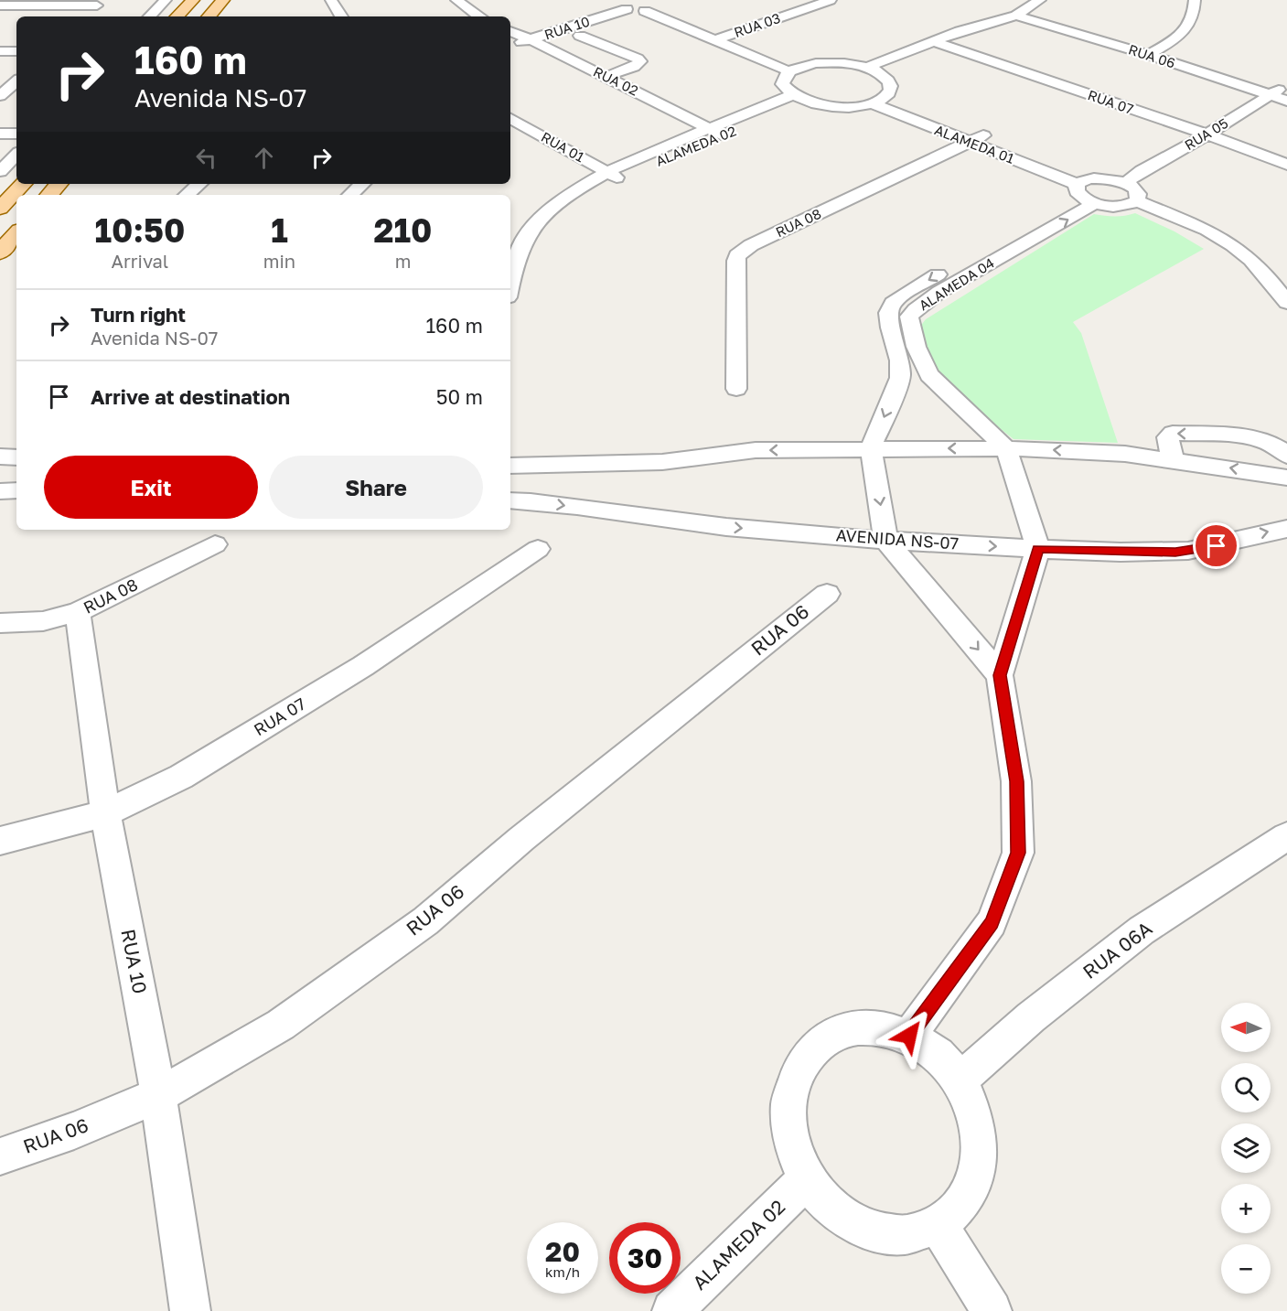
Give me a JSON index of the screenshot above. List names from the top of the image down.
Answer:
{
  "streets": {
    "street": [
      "RUA 03",
      "RUA 10",
      "RUA 06",
      "RUA 02",
      "RUA 07",
      "RUA 05",
      "ALAMEDA 01",
      "ALAMEDA 02",
      "RUA 01",
      "RUA 08",
      "ALAMEDA 04",
      "AVENIDA NS-07",
      "RUA 06A"
    ]
  },
  "crossings": [
    ["RUA 10", "RUA 06"],
    ["RUA 10", "RUA 02"],
    ["RUA 10", "RUA 07"],
    ["RUA 10", "RUA 08"],
    ["RUA 06", "RUA 05"],
    ["RUA 02", "ALAMEDA 02"],
    ["RUA 07", "RUA 05"],
    ["ALAMEDA 01", "RUA 08"],
    ["ALAMEDA 01", "ALAMEDA 04"],
    ["ALAMEDA 02", "RUA 01"]
  ],
  "one_way": ["ALAMEDA 04"],
  "north": "left",
  "page": {
    "turn": ["160 m", "Avenida NS-07"],
    "eta": [
      "10:50",
      "Arrival",
      "1",
      "min",
      "210",
      "m"
    ],
    "list": [
      {
        "name": "Turn right",
        "note": "Avenida NS-07",
        "value": "160 m"
      },
      {
        "name": "Arrive at destination",
        "value": "50 m"
      }
    ],
    "buttons": ["Exit", "Share"],
    "map_buttons": ["+", "−"],
    "speed": "20 km/h",
    "limit": "30"
  }
}
